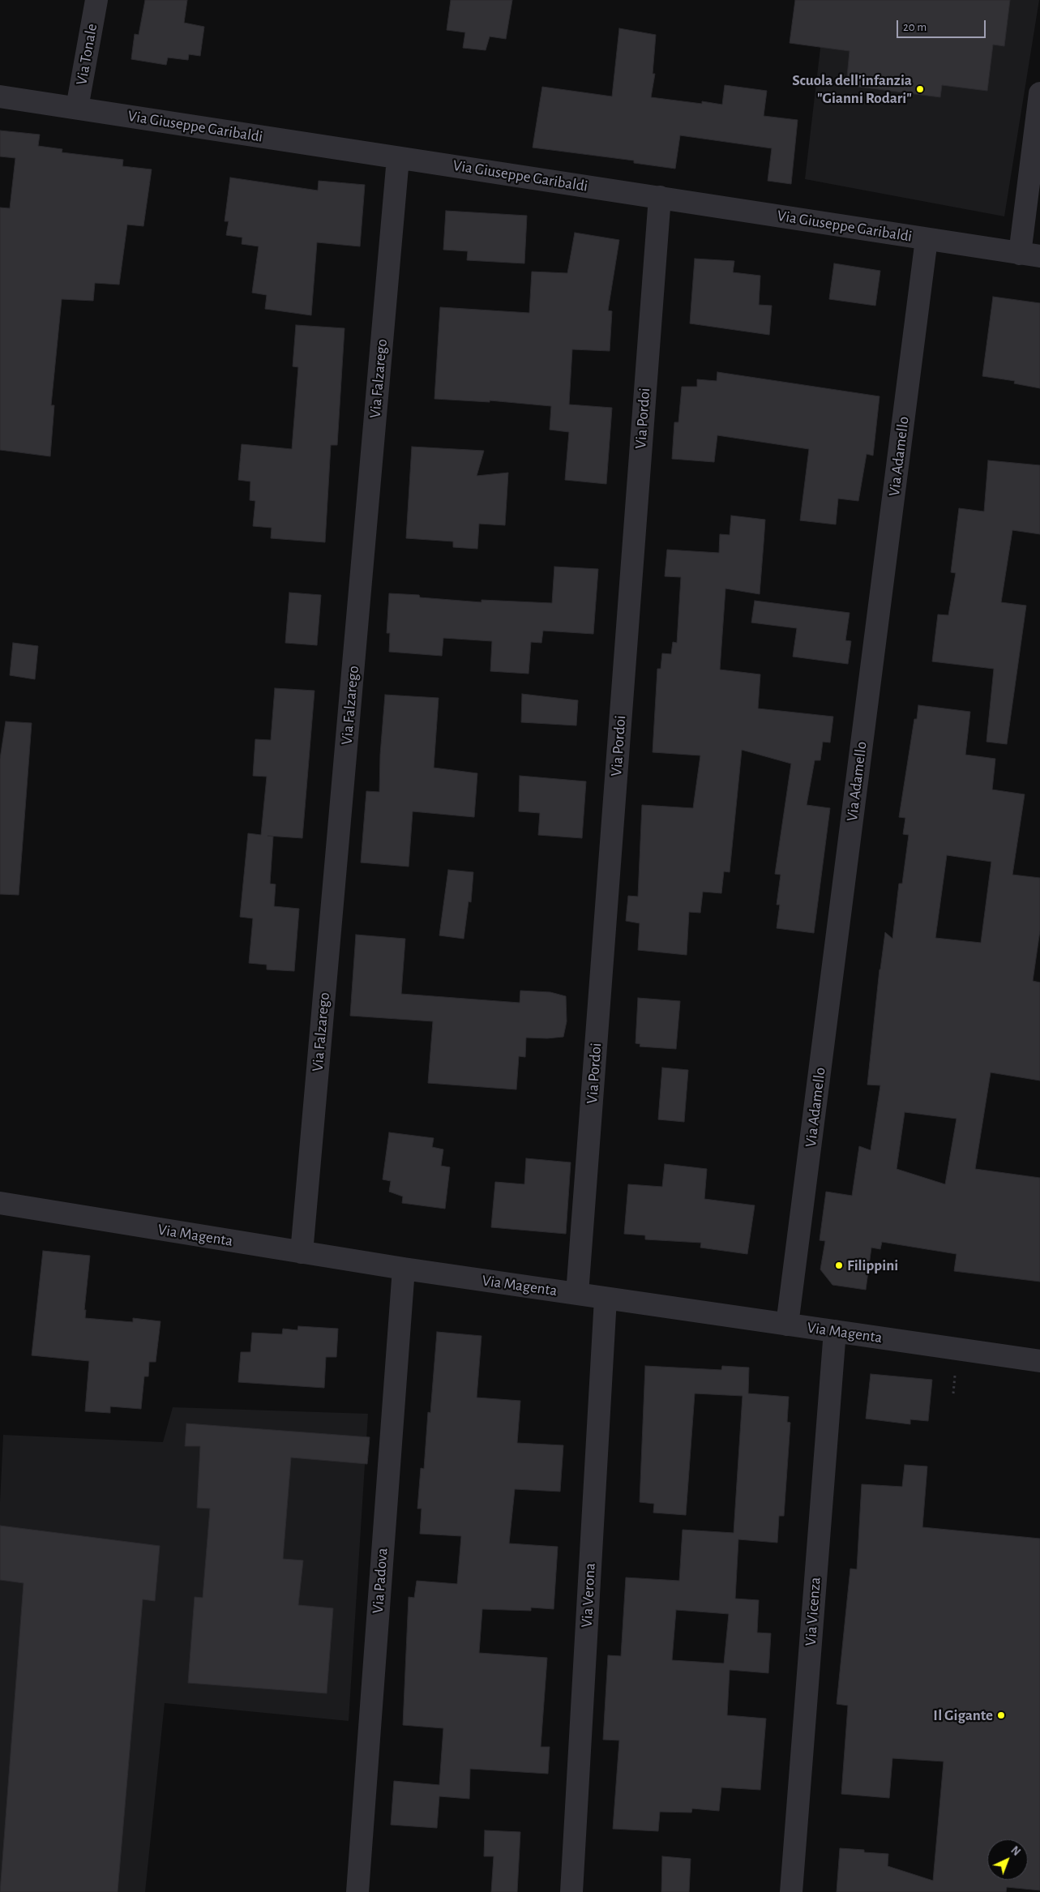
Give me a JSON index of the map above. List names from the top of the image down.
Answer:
{
  "streets": {
    "street": [
      "Via Tonale",
      "Via Giuseppe Garibaldi",
      "Via Falzarego",
      "Via Pordoi",
      "Via Adamello",
      "Via Magenta",
      "Via Padova",
      "Via Verona",
      "Via Vicenza"
    ]
  },
  "crossings": [
    ["Via Tonale", "Via Giuseppe Garibaldi"],
    ["Via Giuseppe Garibaldi", "Via Falzarego"],
    ["Via Giuseppe Garibaldi", "Via Pordoi"],
    ["Via Giuseppe Garibaldi", "Via Adamello"],
    ["Via Falzarego", "Via Magenta"],
    ["Via Pordoi", "Via Magenta"],
    ["Via Adamello", "Via Magenta"],
    ["Via Magenta", "Via Padova"],
    ["Via Magenta", "Via Verona"],
    ["Via Magenta", "Via Vicenza"]
  ],
  "places": ["Scuola dell'infanzia \"Gianni Rodari\"", "Filippini", "Il Gigante"],
  "scale_bar": "20 m",
  "north": "top right"
}
